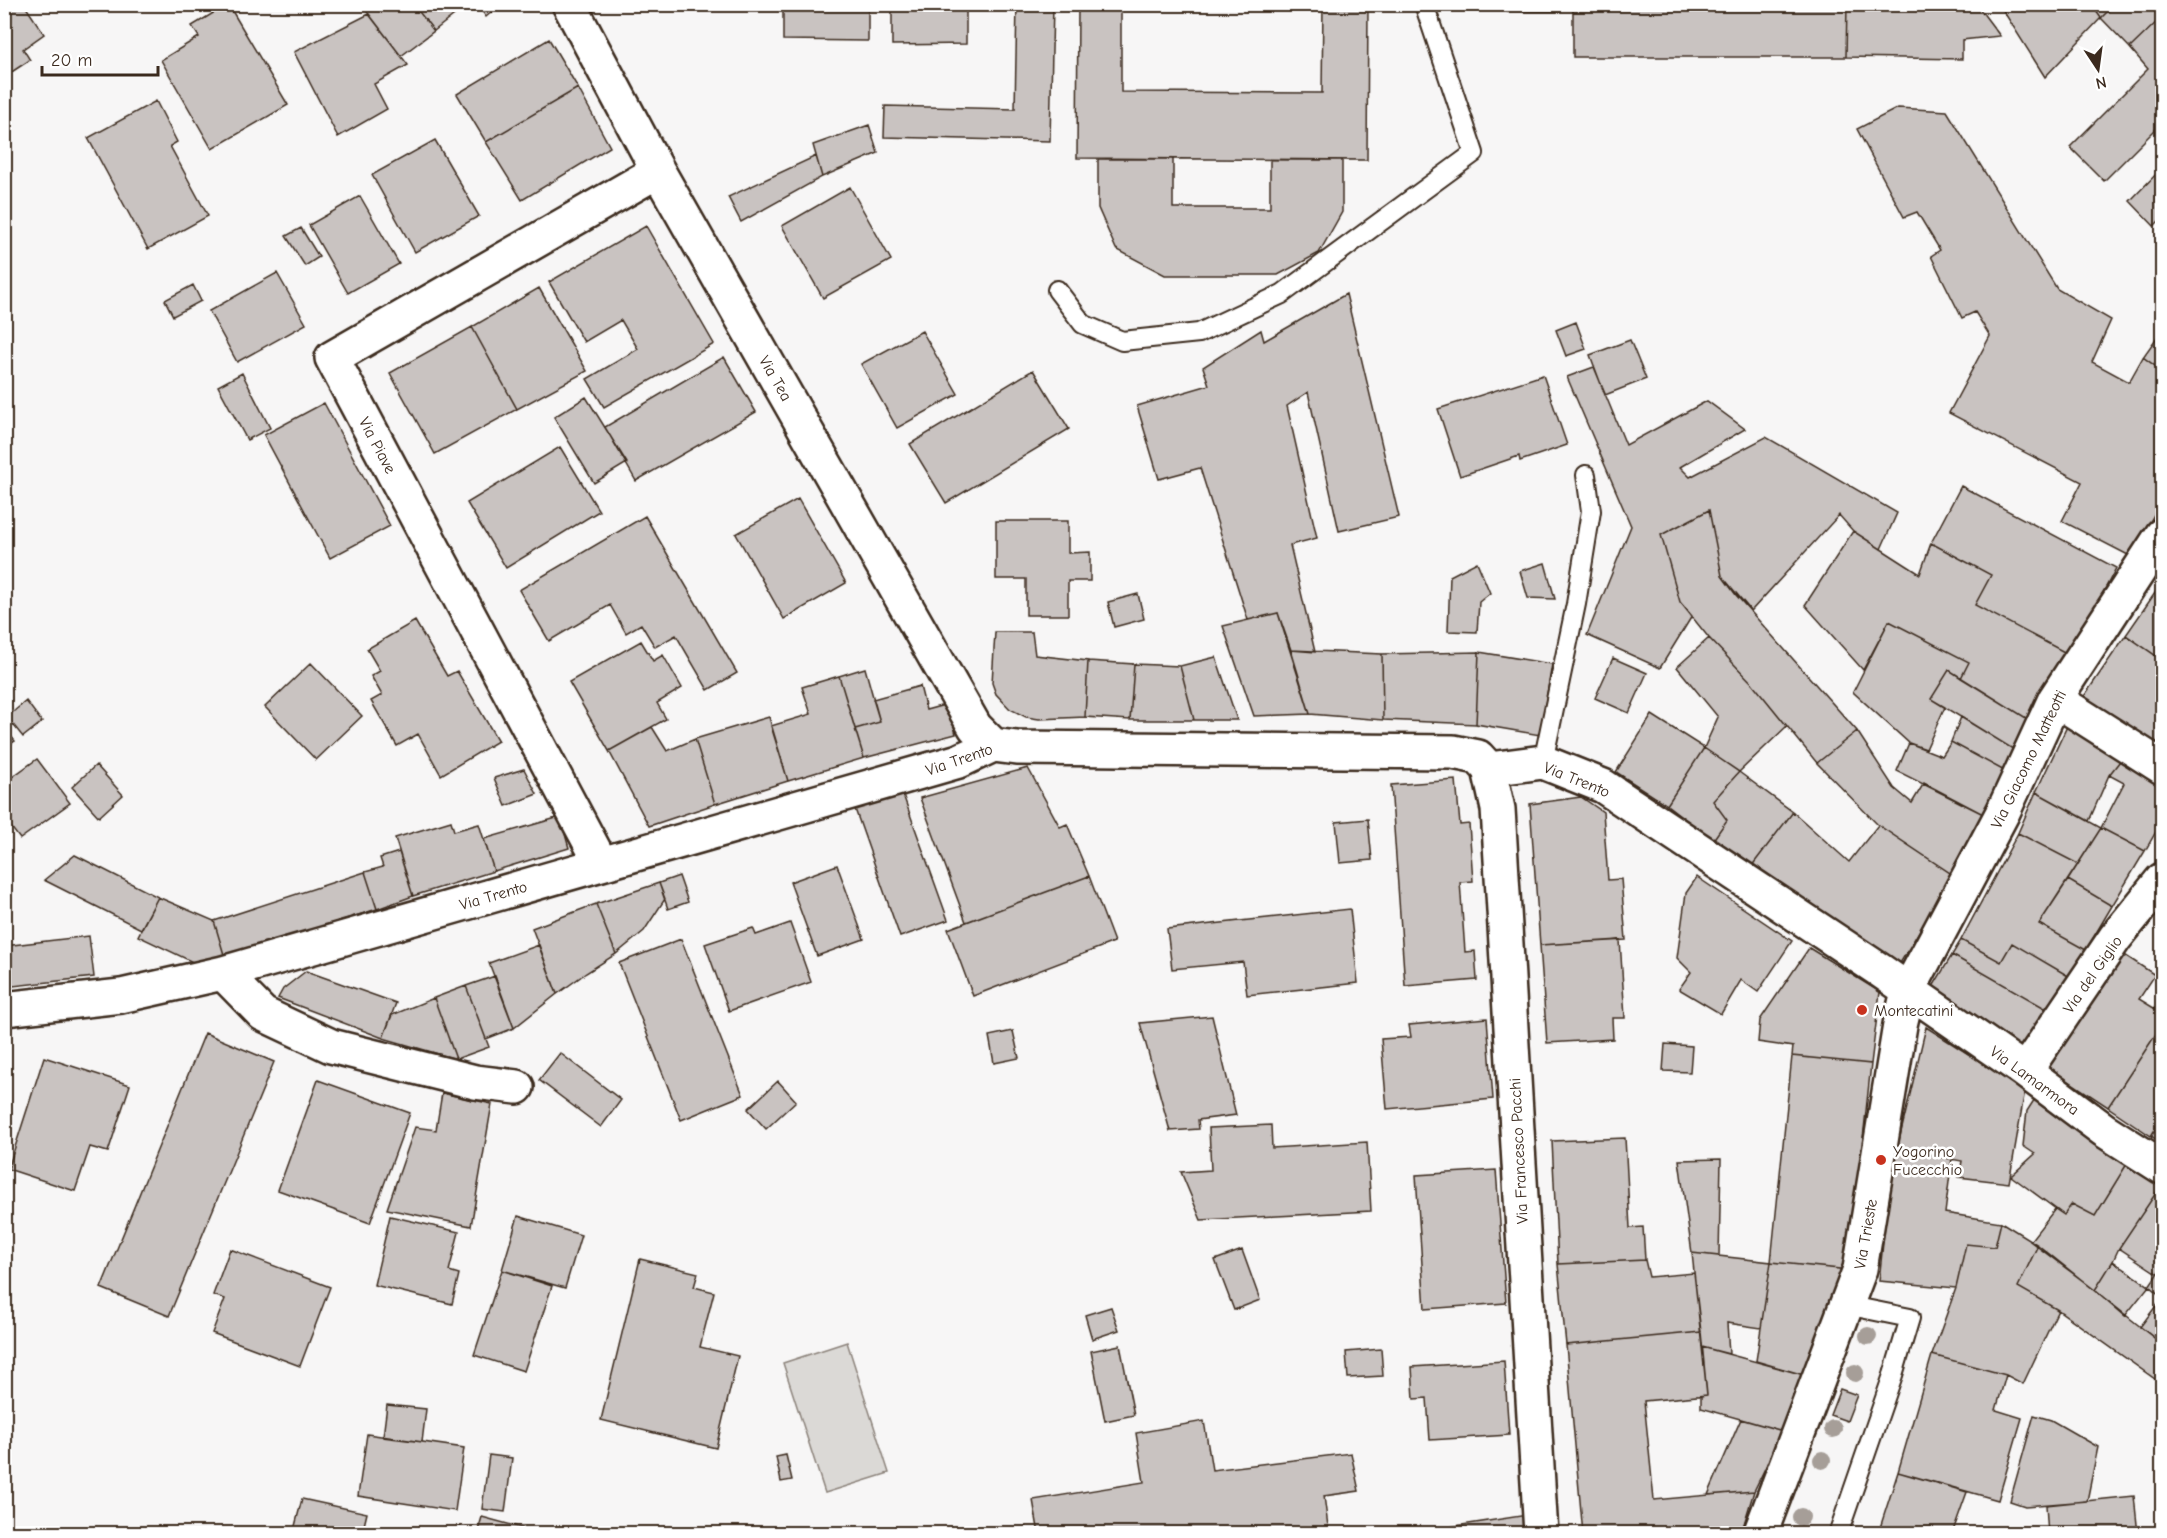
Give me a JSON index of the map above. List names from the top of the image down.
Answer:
{
  "streets": {
    "street": [
      "Via Tea",
      "Via Piave",
      "Via Trento",
      "Via Giacomo Matteotti",
      "Via del Giglio",
      "Via Lamarmora",
      "Via Francesco Pacchi",
      "Via Trieste"
    ]
  },
  "crossings": [
    ["Via Tea", "Via Piave"],
    ["Via Tea", "Via Trento"],
    ["Via Piave", "Via Trento"],
    ["Via Trento", "Via Giacomo Matteotti"],
    ["Via Trento", "Via Lamarmora"],
    ["Via Trento", "Via Francesco Pacchi"],
    ["Via Trento", "Via Trieste"],
    ["Via Giacomo Matteotti", "Via Lamarmora"],
    ["Via Giacomo Matteotti", "Via Trieste"],
    ["Via del Giglio", "Via Lamarmora"],
    ["Via Lamarmora", "Via Trieste"]
  ],
  "places": ["Montecatini", "Yogorino Fucecchio"],
  "scale_bar": "20 m",
  "north": "bottom"
}
